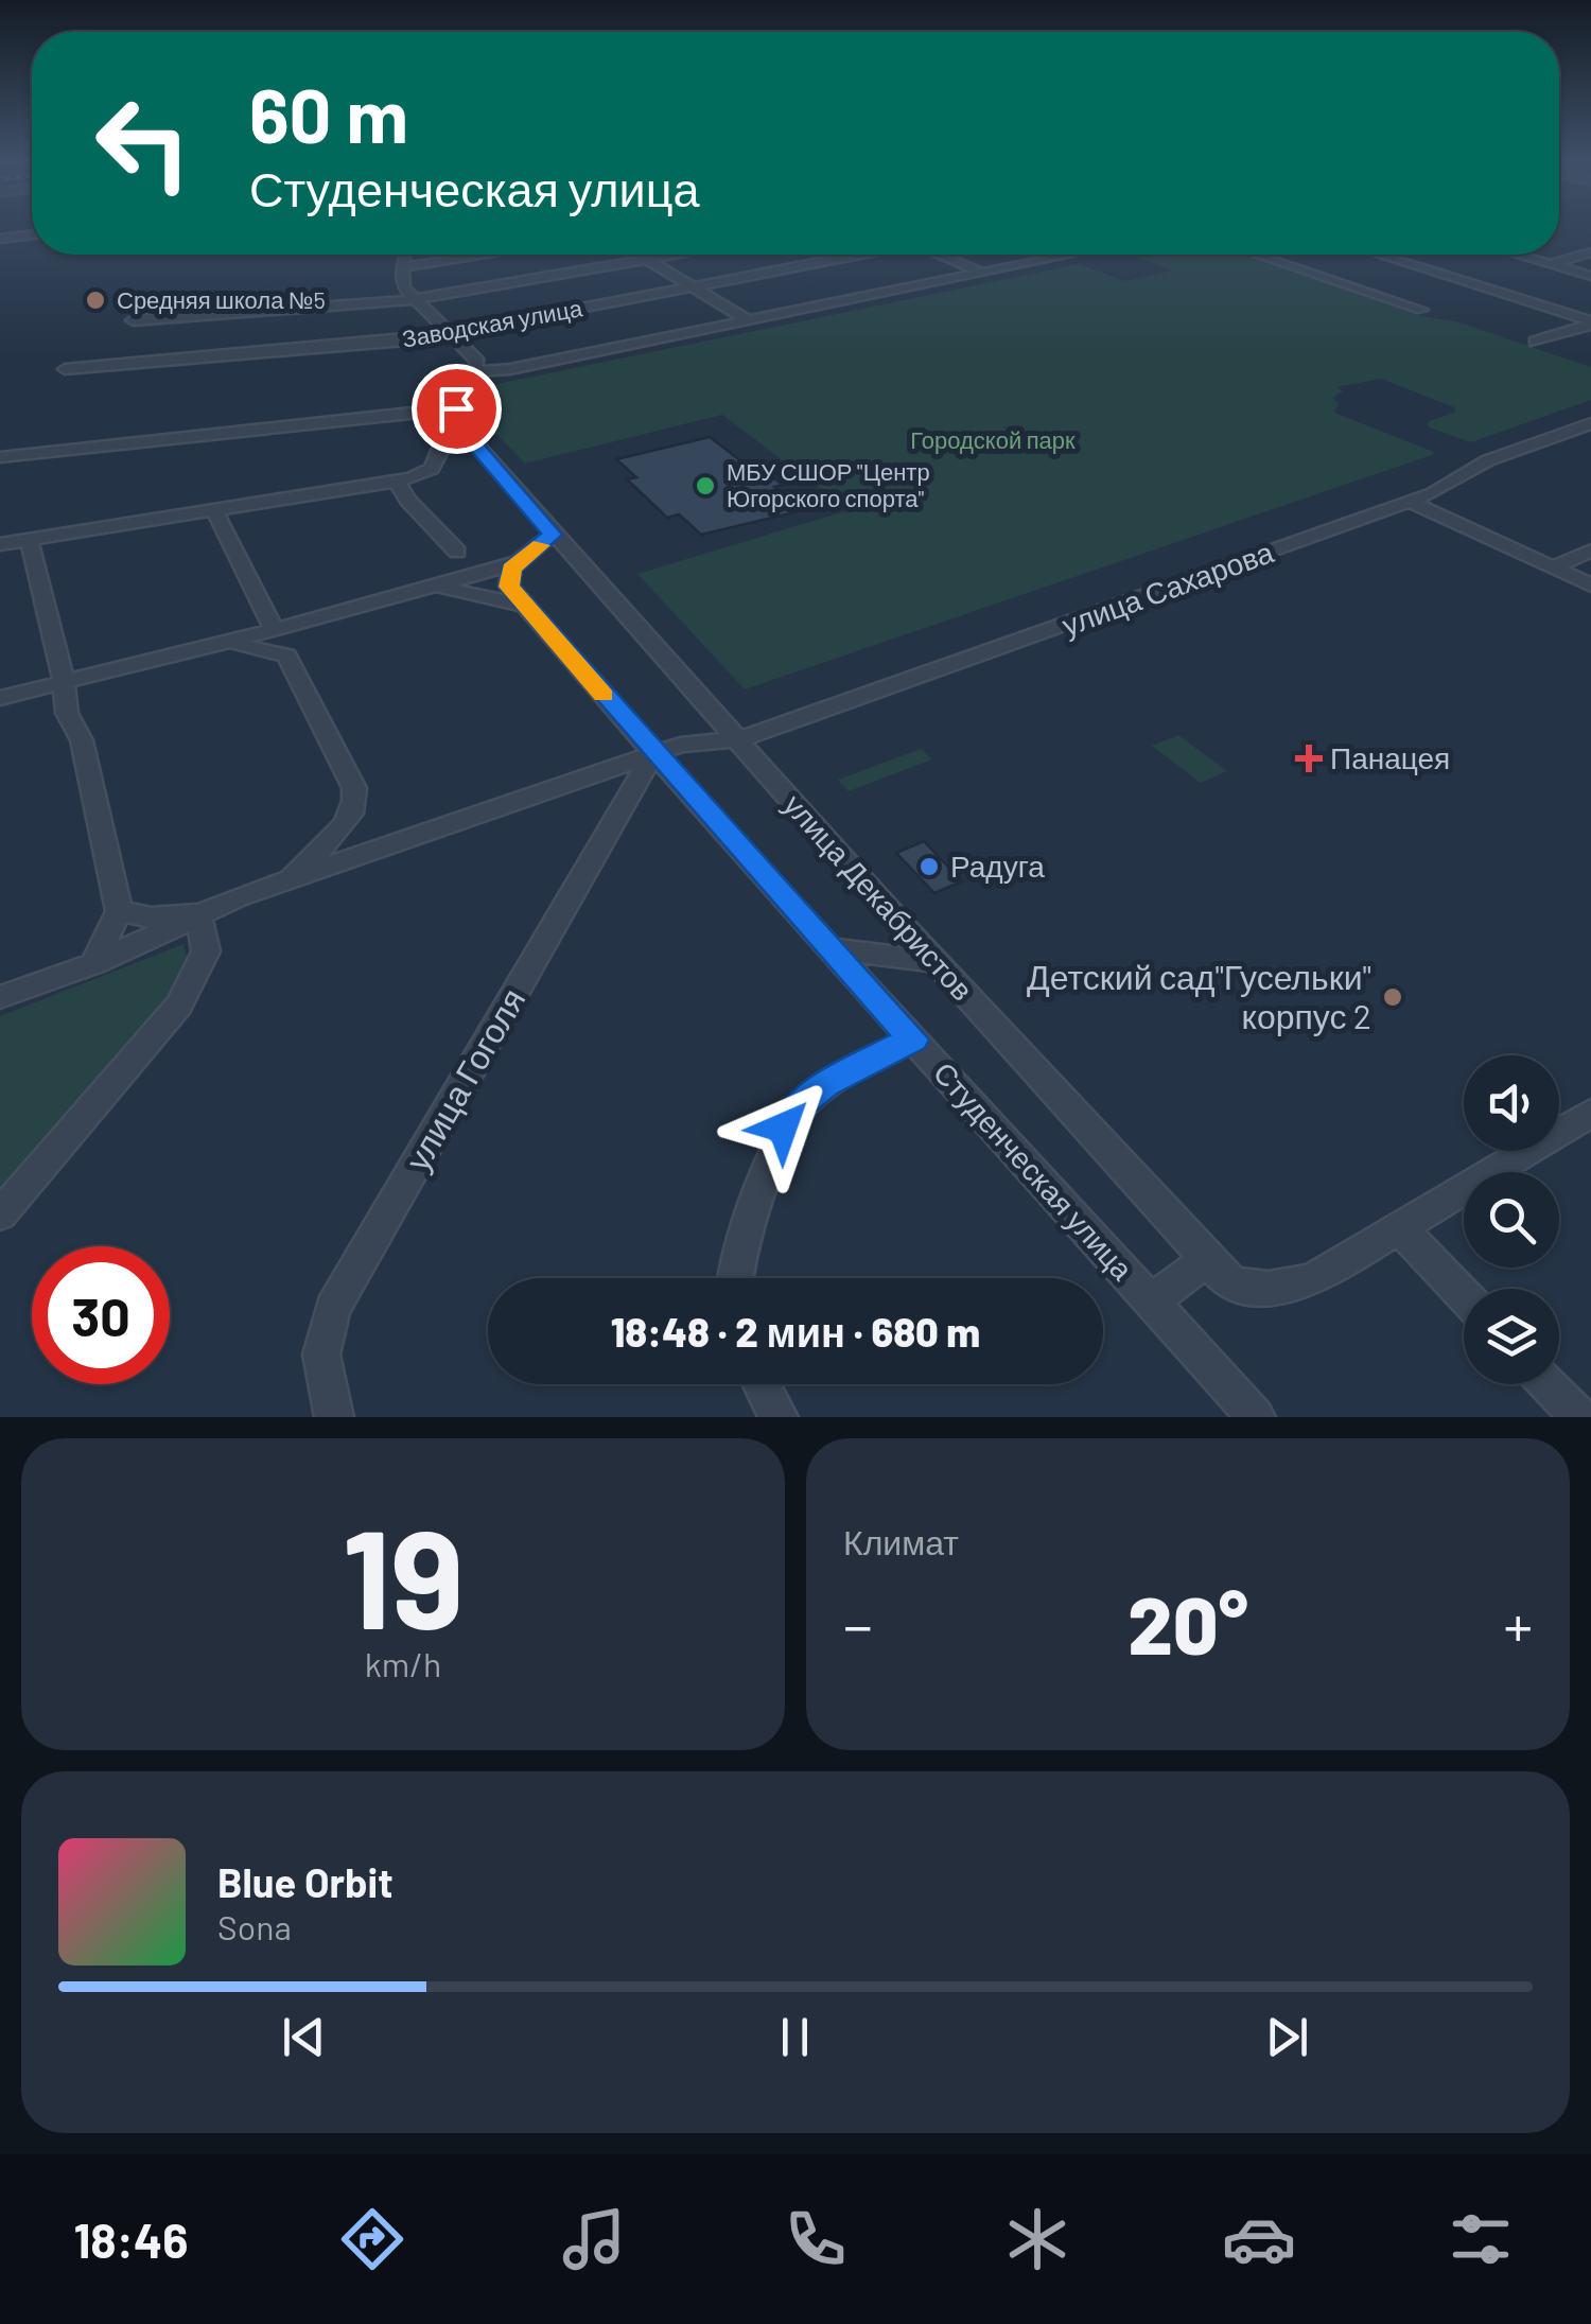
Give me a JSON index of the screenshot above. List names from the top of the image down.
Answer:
{
  "streets": {
    "street": [
      "Заводская улица",
      "улица Сахарова",
      "улица Декабристов",
      "улица Гоголя",
      "Студенческая улица"
    ]
  },
  "crossings": [
    ["улица Сахарова", "улица Декабристов"],
    ["улица Сахарова", "улица Гоголя"],
    ["улица Сахарова", "Студенческая улица"],
    ["улица Гоголя", "Студенческая улица"]
  ],
  "parks": ["Городской парк"],
  "places": {
    "other": [
      "Средняя школа №5",
      "МБУ СШОР \"Центр Югорского спорта\"",
      "Радуга",
      "Детский сад\"Гусельки\" корпус 2"
    ],
    "health": ["Панацея"]
  },
  "page": {
    "turn": ["60 m", "Студенческая улица"],
    "limit": "30",
    "trip": "18:48 · 2 мин · 680 m",
    "tile": [
      ["19", "km/h"],
      "Климат"
    ],
    "heat": ["−", "20°", "+"],
    "song": ["Blue Orbit", "Sona"],
    "tabs": "18:46"
  }
}
